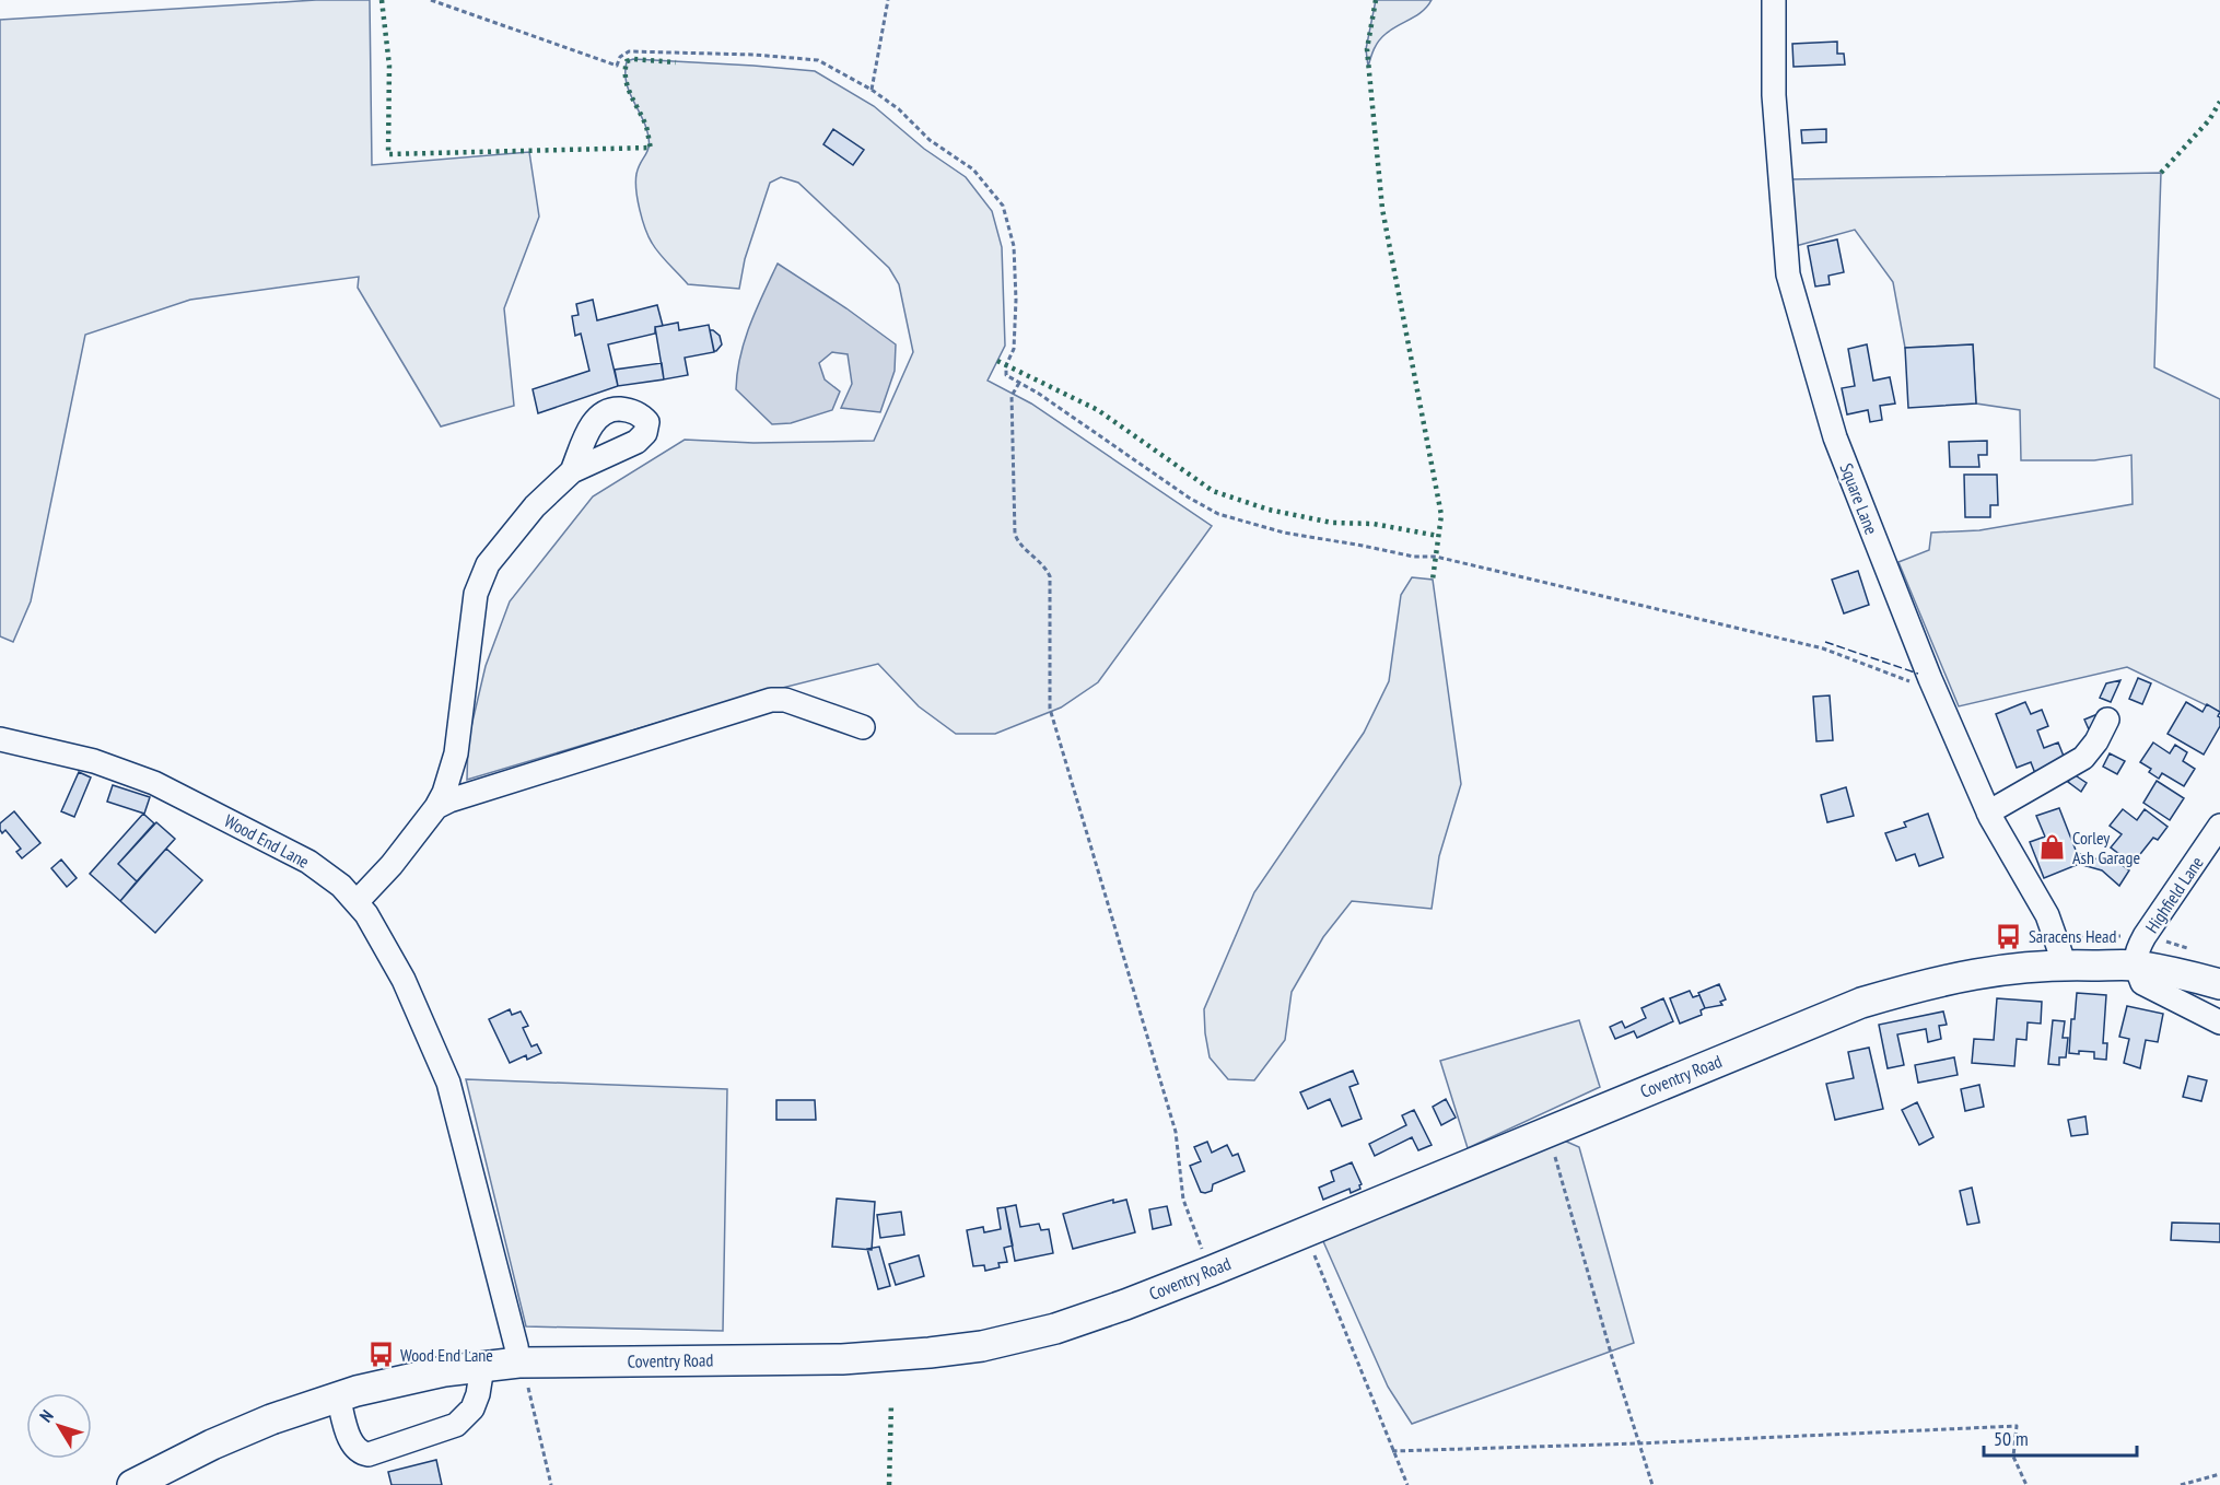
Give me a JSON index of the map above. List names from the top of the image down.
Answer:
{
  "streets": {
    "main road": ["Coventry Road"],
    "street": ["Square Lane", "Wood End Lane", "Highfield Lane"]
  },
  "crossings": [
    ["Square Lane", "Coventry Road"],
    ["Wood End Lane", "Coventry Road"],
    ["Highfield Lane", "Coventry Road"]
  ],
  "places": {
    "shop": ["Corley Ash Garage"],
    "bus stop": ["Saracens Head", "Wood End Lane"]
  },
  "scale_bar": "50 m",
  "north": "top left"
}
